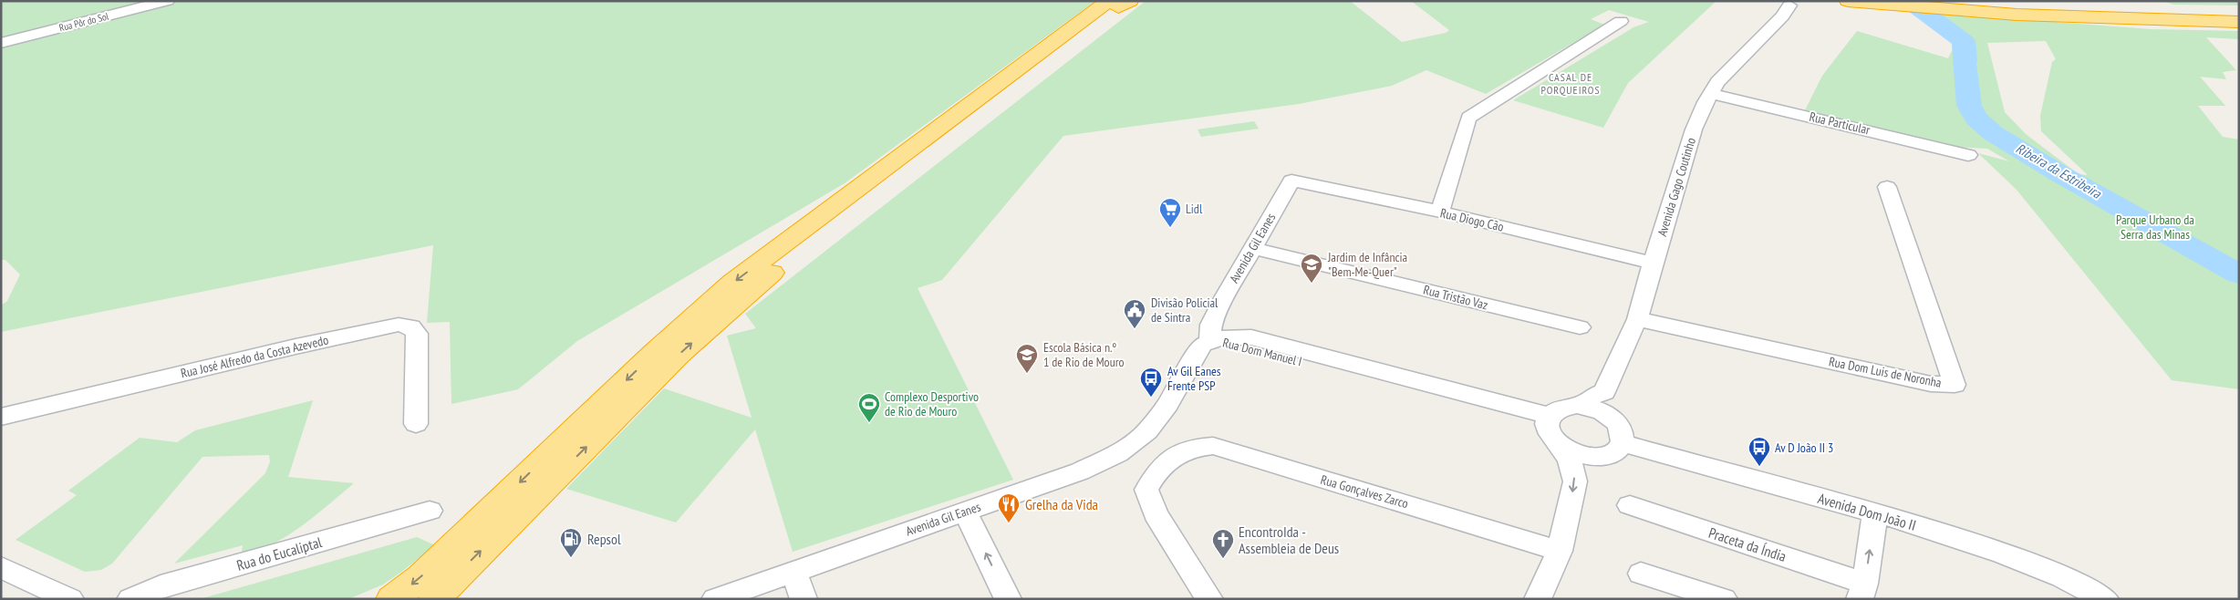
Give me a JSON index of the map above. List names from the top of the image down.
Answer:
{
  "streets": {
    "street": [
      "Rua Pôr do Sol",
      "Rua Particular",
      "Avenida Gago Coutinho",
      "Rua Diogo Cão",
      "Avenida Gil Eanes",
      "Rua Tristão Vaz",
      "Rua Dom Manuel I",
      "Rua José Alfredo da Costa Azevedo",
      "Rua Dom Luis de Noronha",
      "Rua Gonçalves Zarco",
      "Avenida Dom João II",
      "Praceta da Índia",
      "Rua do Eucaliptal"
    ]
  },
  "crossings": [
    ["Rua Particular", "Avenida Gago Coutinho"],
    ["Avenida Gago Coutinho", "Rua Diogo Cão"],
    ["Avenida Gago Coutinho", "Rua Dom Luis de Noronha"],
    ["Rua Diogo Cão", "Avenida Gil Eanes"],
    ["Avenida Gil Eanes", "Rua Tristão Vaz"],
    ["Avenida Gil Eanes", "Rua Dom Manuel I"],
    ["Rua Dom Manuel I", "Avenida Dom João II"],
    ["Avenida Dom João II", "Praceta da Índia"]
  ],
  "districts": ["CASAL DE PORQUEIROS"],
  "water": ["Ribeira da Estribeira"],
  "parks": ["Parque Urbano da Serra das Minas"],
  "places": {
    "supermarket": ["Lidl"],
    "school or university": ["Jardim de Infância \"Bem-Me-Quer\"", "Escola Básica n.º 1 de Rio de Mouro"],
    "public building": ["Divisão Policial de Sintra"],
    "bus stop": ["Av Gil Eanes Frente PSP", "Av D João II 3"],
    "sports": ["Complexo Desportivo de Rio de Mouro"],
    "restaurant": ["Grelha da Vida"],
    "fuel station": ["Repsol"],
    "church": ["EncontroIda - Assembleia de Deus"]
  }
}
